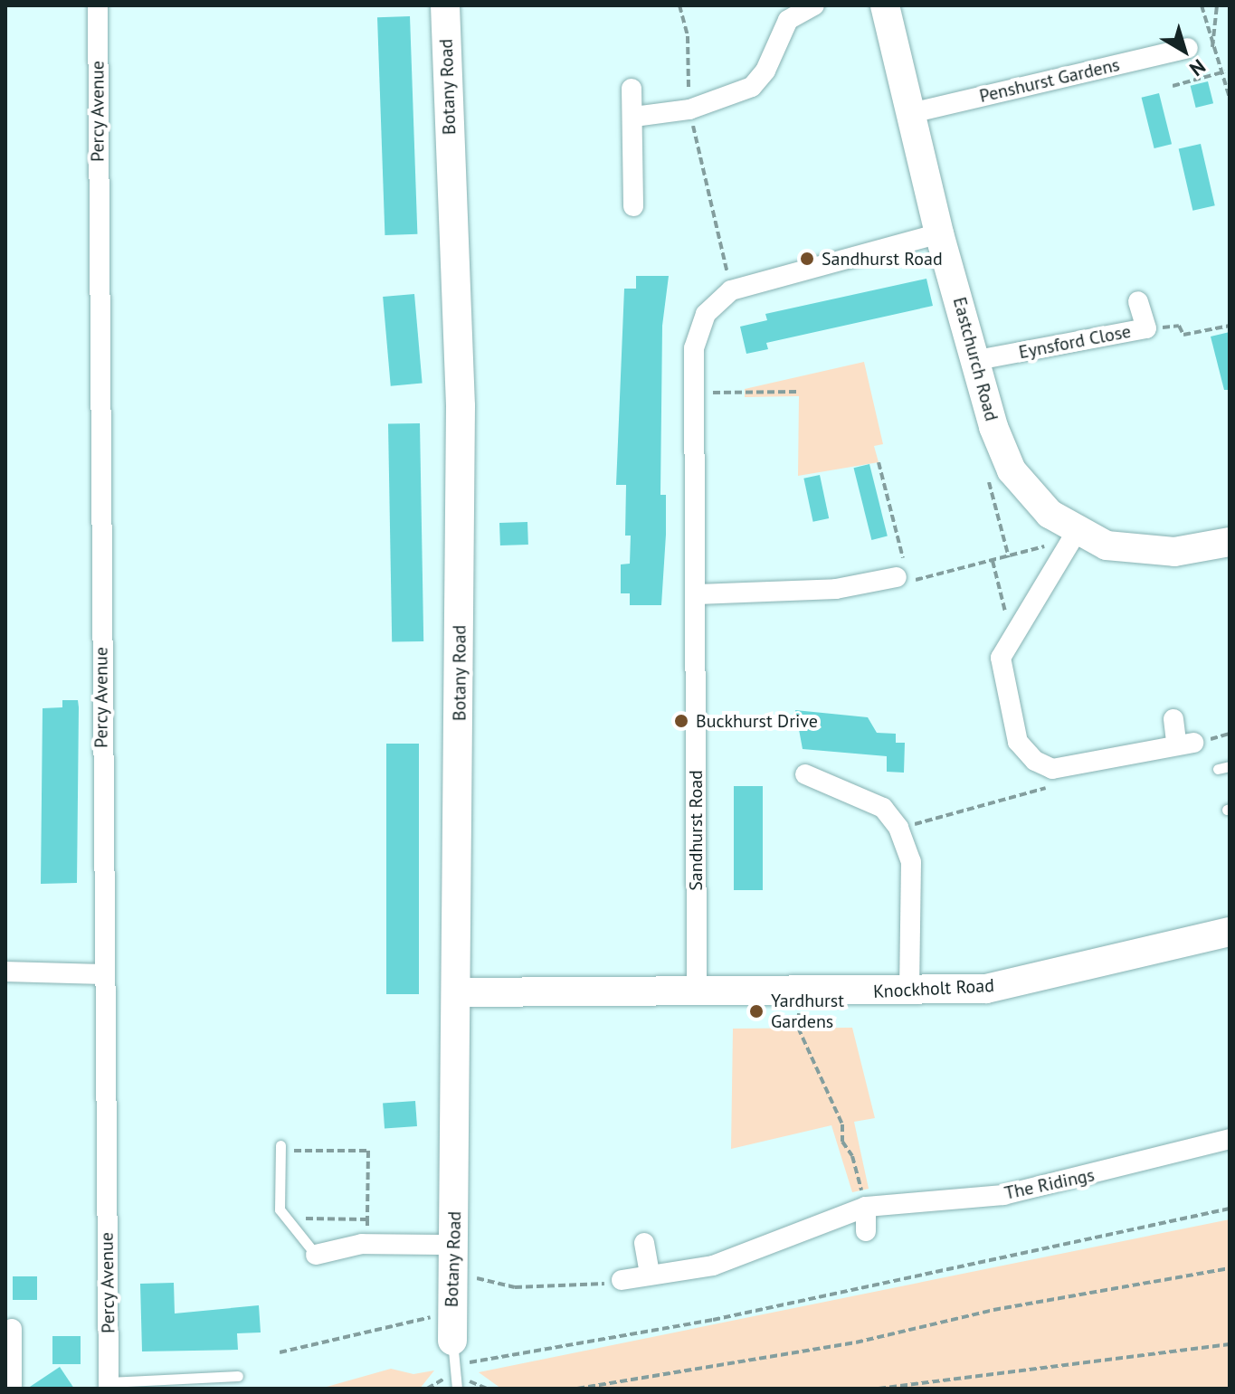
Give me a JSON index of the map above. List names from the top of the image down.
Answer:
{
  "streets": {
    "street": [
      "Penshurst Gardens",
      "Botany Road",
      "Percy Avenue",
      "Eynsford Close",
      "Eastchurch Road",
      "Sandhurst Road",
      "Knockholt Road",
      "The Ridings"
    ]
  },
  "crossings": [
    ["Penshurst Gardens", "Eastchurch Road"],
    ["Botany Road", "Knockholt Road"],
    ["Eynsford Close", "Eastchurch Road"],
    ["Eastchurch Road", "Sandhurst Road"],
    ["Sandhurst Road", "Knockholt Road"]
  ],
  "places": ["Sandhurst Road", "Buckhurst Drive", "Yardhurst Gardens"],
  "north": "bottom right"
}
